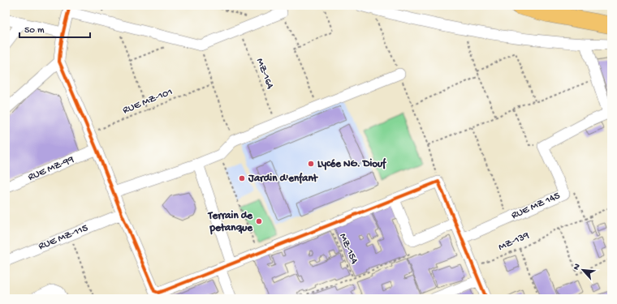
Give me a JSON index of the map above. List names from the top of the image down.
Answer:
{
  "streets": {
    "street": ["RUE MZ-99", "RUE MZ 145", "RUE MZ-115"],
    "path": [
      "MZ-164",
      "RUE MZ-101",
      "MZ-139",
      "MZ-154"
    ]
  },
  "places": ["Lycée NG. Diouf", "Jardin d'enfant", "Terrain de petanque"],
  "scale_bar": "50 m",
  "north": "top left"
}
